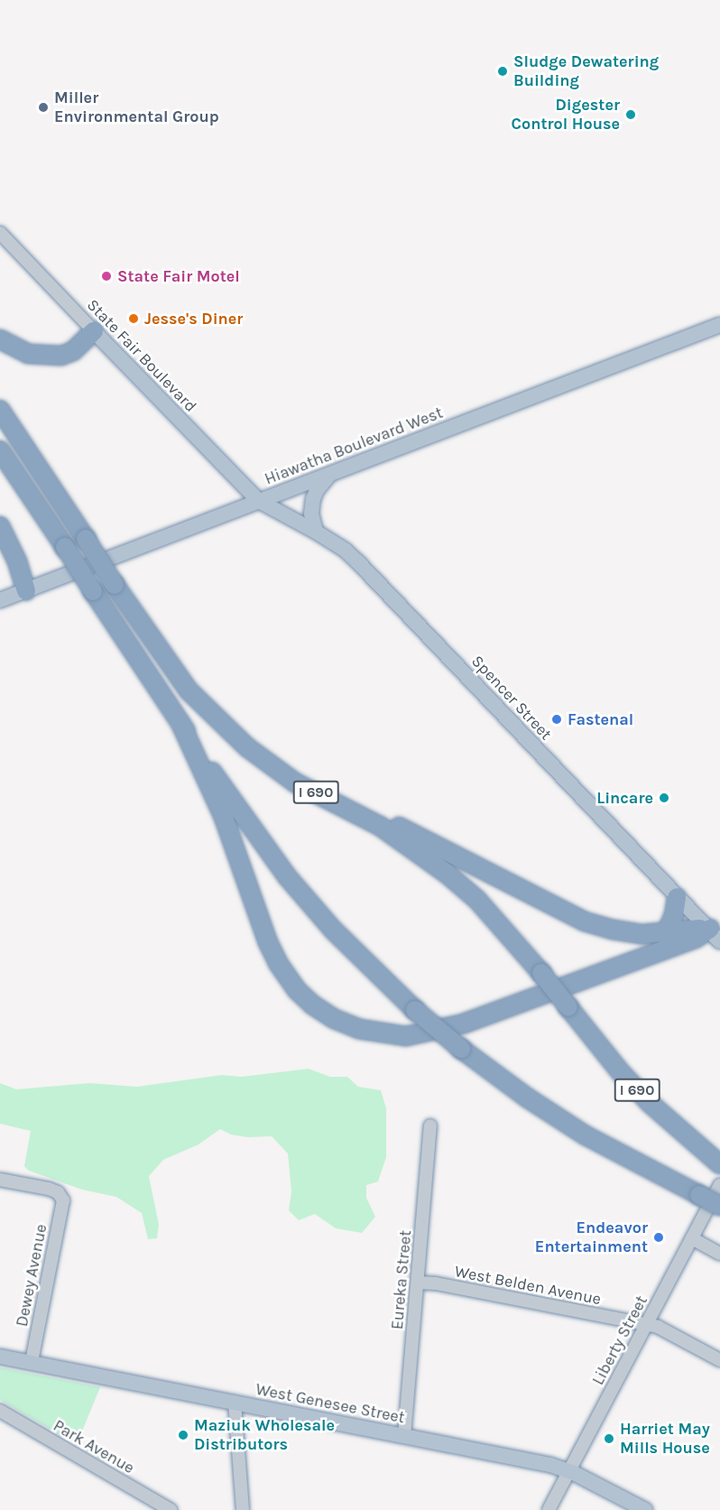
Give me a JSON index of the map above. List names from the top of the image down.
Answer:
{
  "streets": {
    "highway": ["I 690"],
    "main road": [
      "State Fair Boulevard",
      "Hiawatha Boulevard West",
      "Spencer Street",
      "West Genesee Street"
    ],
    "street": [
      "Dewey Avenue",
      "Eureka Street",
      "West Belden Avenue",
      "Liberty Street",
      "Park Avenue"
    ]
  },
  "crossings": [
    ["State Fair Boulevard", "Hiawatha Boulevard West"],
    ["State Fair Boulevard", "Spencer Street"],
    ["Hiawatha Boulevard West", "Spencer Street"],
    ["Dewey Avenue", "West Genesee Street"],
    ["Eureka Street", "West Belden Avenue"],
    ["Eureka Street", "West Genesee Street"],
    ["West Belden Avenue", "Liberty Street"],
    ["Liberty Street", "West Genesee Street"]
  ],
  "places": [
    "Sludge Dewatering Building",
    "Miller Environmental Group",
    "Digester Control House",
    "State Fair Motel",
    "Jesse's Diner",
    "Fastenal",
    "Lincare",
    "Endeavor Entertainment",
    "Maziuk Wholesale Distributors",
    "Harriet May Mills House"
  ]
}
